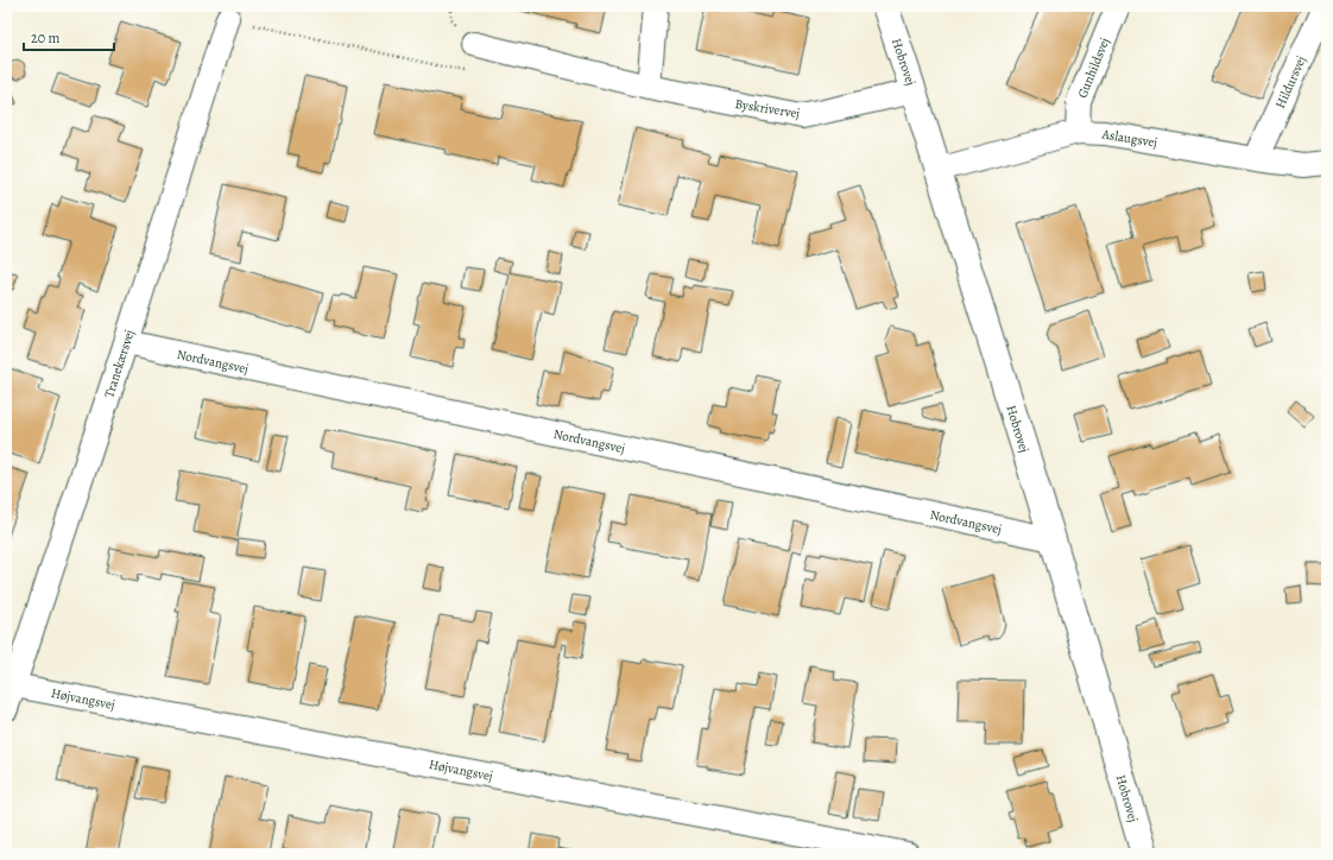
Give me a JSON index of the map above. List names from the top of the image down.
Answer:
{
  "streets": {
    "street": [
      "Hobrovej",
      "Gunhildsvej",
      "Hildursvej",
      "Byskrivervej",
      "Aslaugsvej",
      "Nordvangsvej",
      "Tranekærsvej",
      "Højvangsvej"
    ]
  },
  "crossings": [
    ["Hobrovej", "Byskrivervej"],
    ["Hobrovej", "Aslaugsvej"],
    ["Hobrovej", "Nordvangsvej"],
    ["Gunhildsvej", "Aslaugsvej"],
    ["Hildursvej", "Aslaugsvej"],
    ["Nordvangsvej", "Tranekærsvej"],
    ["Tranekærsvej", "Højvangsvej"]
  ],
  "scale_bar": "20 m"
}
